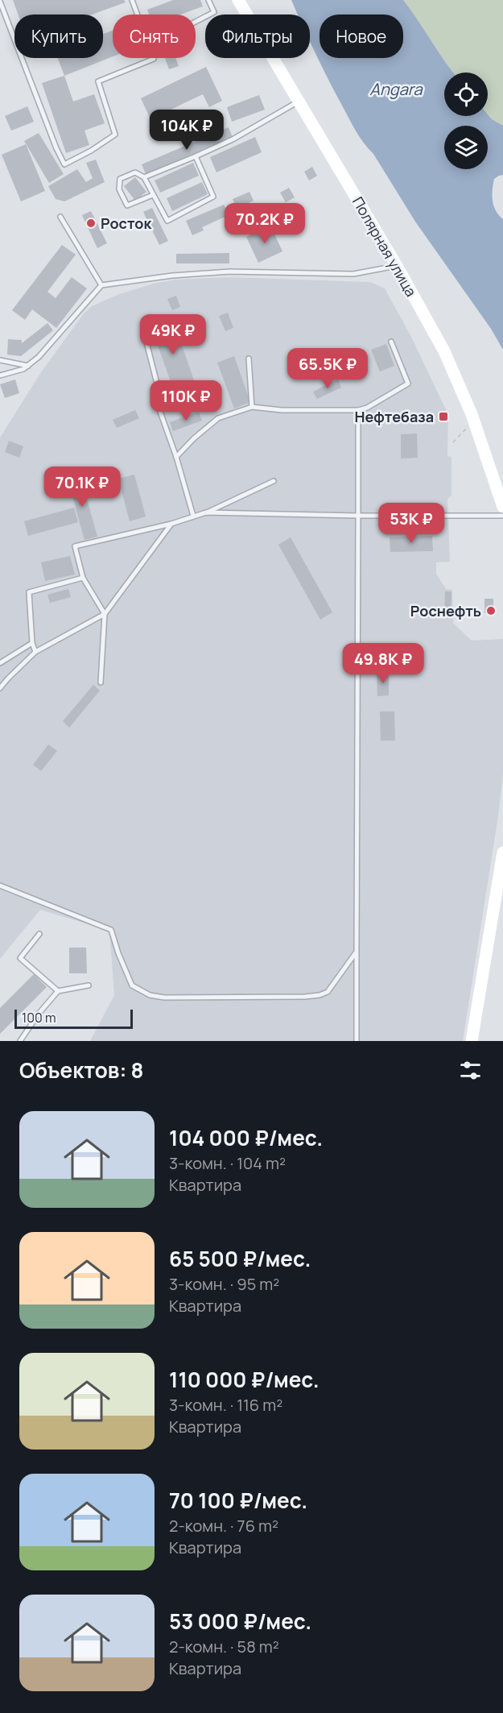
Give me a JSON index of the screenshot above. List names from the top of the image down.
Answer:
{
  "streets": {
    "main road": ["Полярная улица"]
  },
  "water": ["Angara"],
  "places": {
    "other": ["Росток", "Роснефть"],
    "transit": ["Нефтебаза"]
  },
  "scale_bar": "100 m",
  "page": {
    "chip": [
      "Купить",
      "Снять",
      "Фильтры",
      "Новое"
    ],
    "price": [
      "104K ₽",
      "70.2K ₽",
      "49K ₽",
      "65.5K ₽",
      "110K ₽",
      "70.1K ₽",
      "53K ₽",
      "49.8K ₽"
    ],
    "scale": "100 m",
    "heading": "Объектов: 8",
    "list": [
      {
        "name": "104 000 ₽/мес.",
        "note": "3-комн. · 104 m² · Квартира"
      },
      {
        "name": "65 500 ₽/мес.",
        "note": "3-комн. · 95 m² · Квартира"
      },
      {
        "name": "110 000 ₽/мес.",
        "note": "3-комн. · 116 m² · Квартира"
      },
      {
        "name": "70 100 ₽/мес.",
        "note": "2-комн. · 76 m² · Квартира"
      },
      {
        "name": "53 000 ₽/мес.",
        "note": "2-комн. · 58 m² · Квартира"
      }
    ]
  }
}
